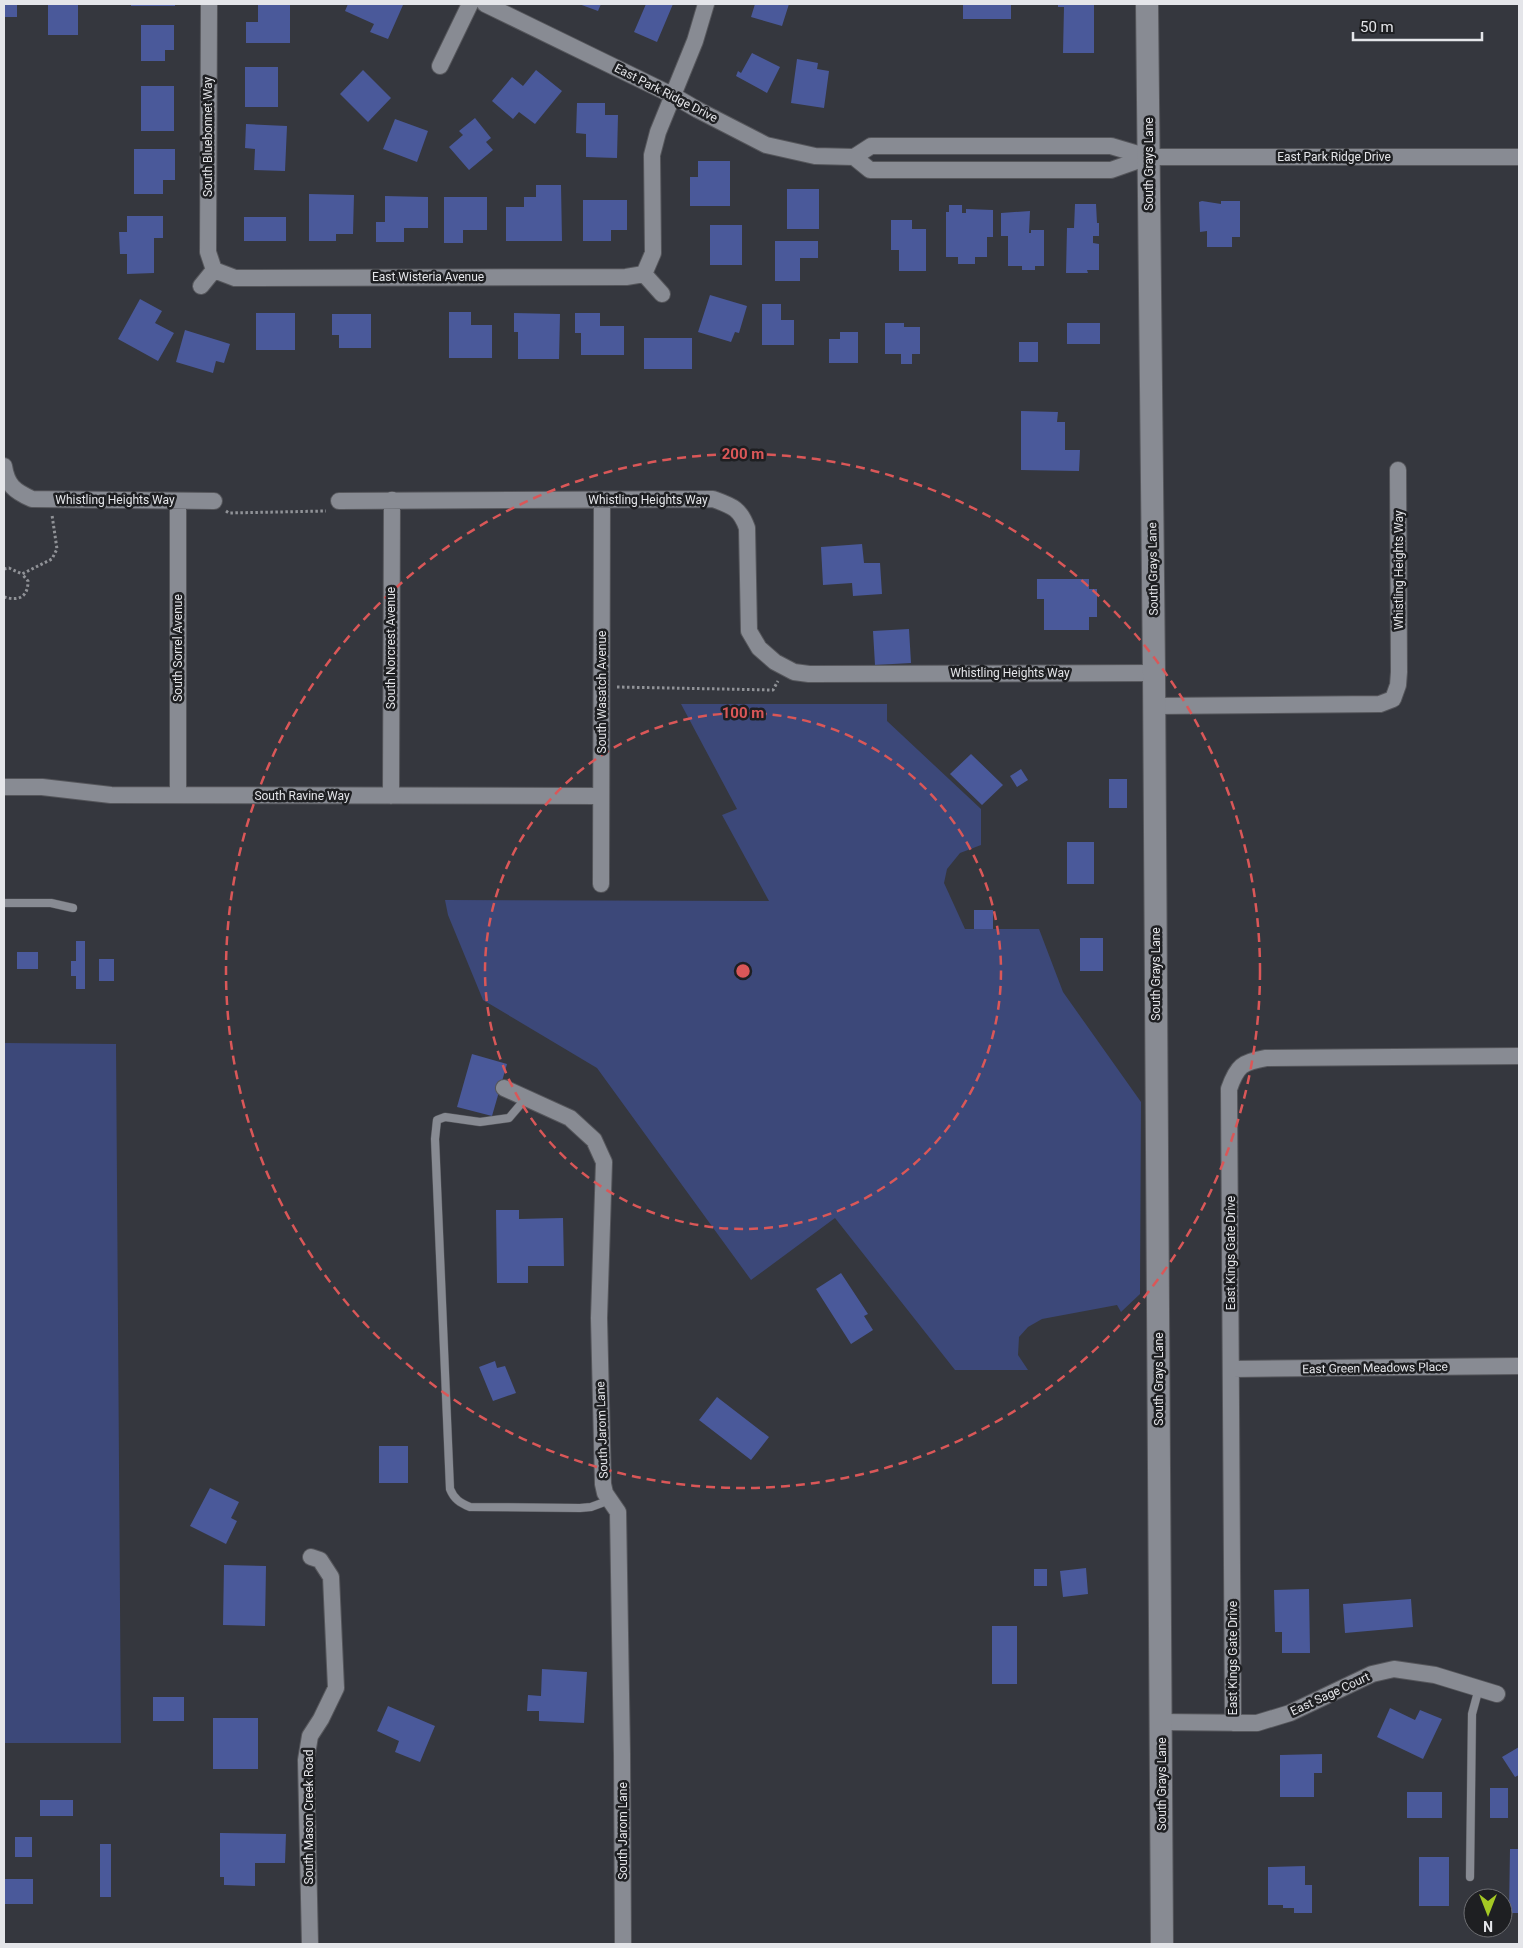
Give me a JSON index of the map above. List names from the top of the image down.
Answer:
{
  "streets": {
    "street": [
      "East Park Ridge Drive",
      "South Bluebonnet Way",
      "South Grays Lane",
      "East Wisteria Avenue",
      "Whistling Heights Way",
      "South Sorrel Avenue",
      "South Norcrest Avenue",
      "South Wasatch Avenue",
      "South Ravine Way",
      "East Kings Gate Drive",
      "East Green Meadows Place",
      "South Jarom Lane",
      "East Sage Court",
      "South Mason Creek Road"
    ]
  },
  "crossings": [
    ["East Park Ridge Drive", "South Grays Lane"],
    ["South Bluebonnet Way", "East Wisteria Avenue"],
    ["South Grays Lane", "Whistling Heights Way"],
    ["South Grays Lane", "East Sage Court"],
    ["Whistling Heights Way", "South Sorrel Avenue"],
    ["Whistling Heights Way", "South Norcrest Avenue"],
    ["Whistling Heights Way", "South Wasatch Avenue"],
    ["South Sorrel Avenue", "South Ravine Way"],
    ["South Norcrest Avenue", "South Ravine Way"],
    ["South Wasatch Avenue", "South Ravine Way"],
    ["East Kings Gate Drive", "East Green Meadows Place"],
    ["East Kings Gate Drive", "East Sage Court"]
  ],
  "scale_bar": "50 m",
  "north": "bottom",
  "rings": ["200 m", "100 m"]
}
